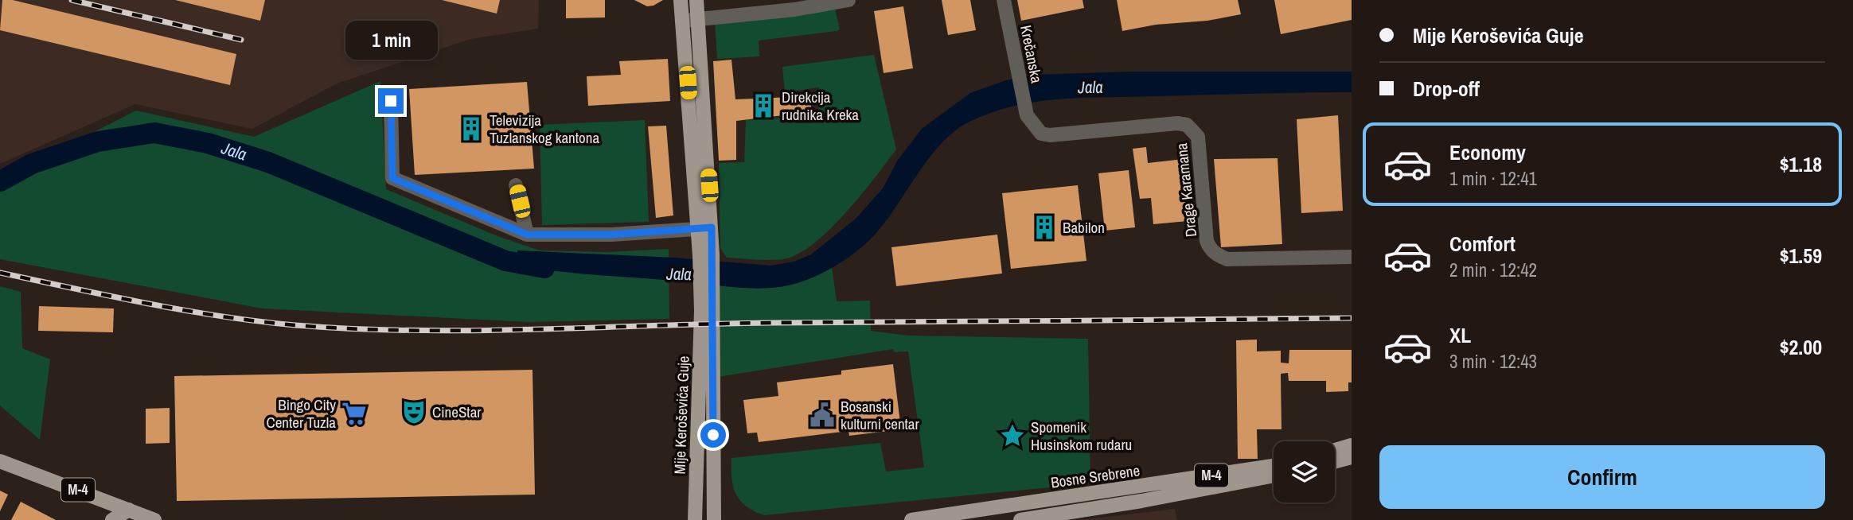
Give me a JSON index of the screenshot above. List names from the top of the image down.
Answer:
{
  "streets": {
    "main road": ["Mije Keroševića Guje", "M-4", "Bosne Srebrene"],
    "street": ["Krečanska", "Drage Karamana"]
  },
  "crossings": [
    ["Krečanska", "Drage Karamana"]
  ],
  "water": ["Jala"],
  "places": {
    "building": ["Direkcija rudnika Kreka", "Televizija Tuzlanskog kantona", "Babilon"],
    "theatre": ["CineStar"],
    "supermarket": ["Bingo City Center Tuzla"],
    "public building": ["Bosanski kulturni centar"],
    "place": ["Spomenik Husinskom rudaru"]
  },
  "page": {
    "banner": ["Mije Keroševića Guje", "Drop-off"],
    "bubble": "1 min",
    "list": [
      {
        "name": "Economy",
        "note": "1 min · 12:41",
        "value": "$1.18"
      },
      {
        "name": "Comfort",
        "note": "2 min · 12:42",
        "value": "$1.59"
      },
      {
        "name": "XL",
        "note": "3 min · 12:43",
        "value": "$2.00"
      }
    ],
    "buttons": "Confirm"
  }
}
